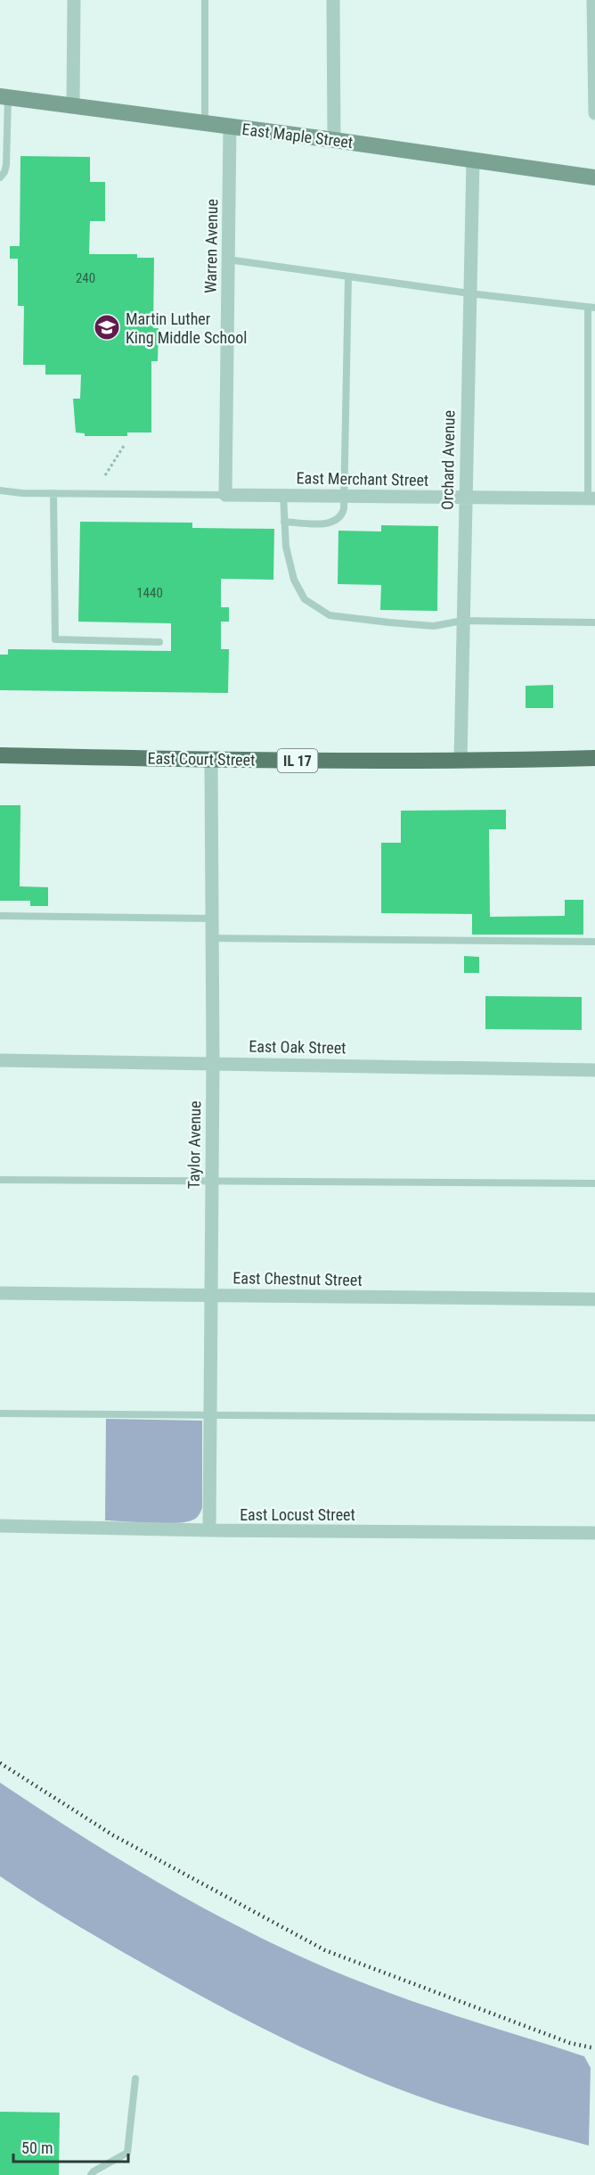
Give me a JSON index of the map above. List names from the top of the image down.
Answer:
{
  "streets": {
    "main road": ["East Maple Street", "East Court Street", "IL 17"],
    "street": [
      "Warren Avenue",
      "Orchard Avenue",
      "East Merchant Street",
      "East Oak Street",
      "Taylor Avenue",
      "East Chestnut Street",
      "East Locust Street"
    ]
  },
  "crossings": [
    ["East Maple Street", "Warren Avenue"],
    ["East Maple Street", "Orchard Avenue"],
    ["Warren Avenue", "East Merchant Street"],
    ["Orchard Avenue", "East Merchant Street"],
    ["Orchard Avenue", "East Court Street"],
    ["East Court Street", "Taylor Avenue"],
    ["East Oak Street", "Taylor Avenue"],
    ["Taylor Avenue", "East Chestnut Street"],
    ["Taylor Avenue", "East Locust Street"]
  ],
  "places": {
    "school or university": ["Martin Luther King Middle School"]
  },
  "house_numbers": ["240", "1440"],
  "scale_bar": "50 m"
}
